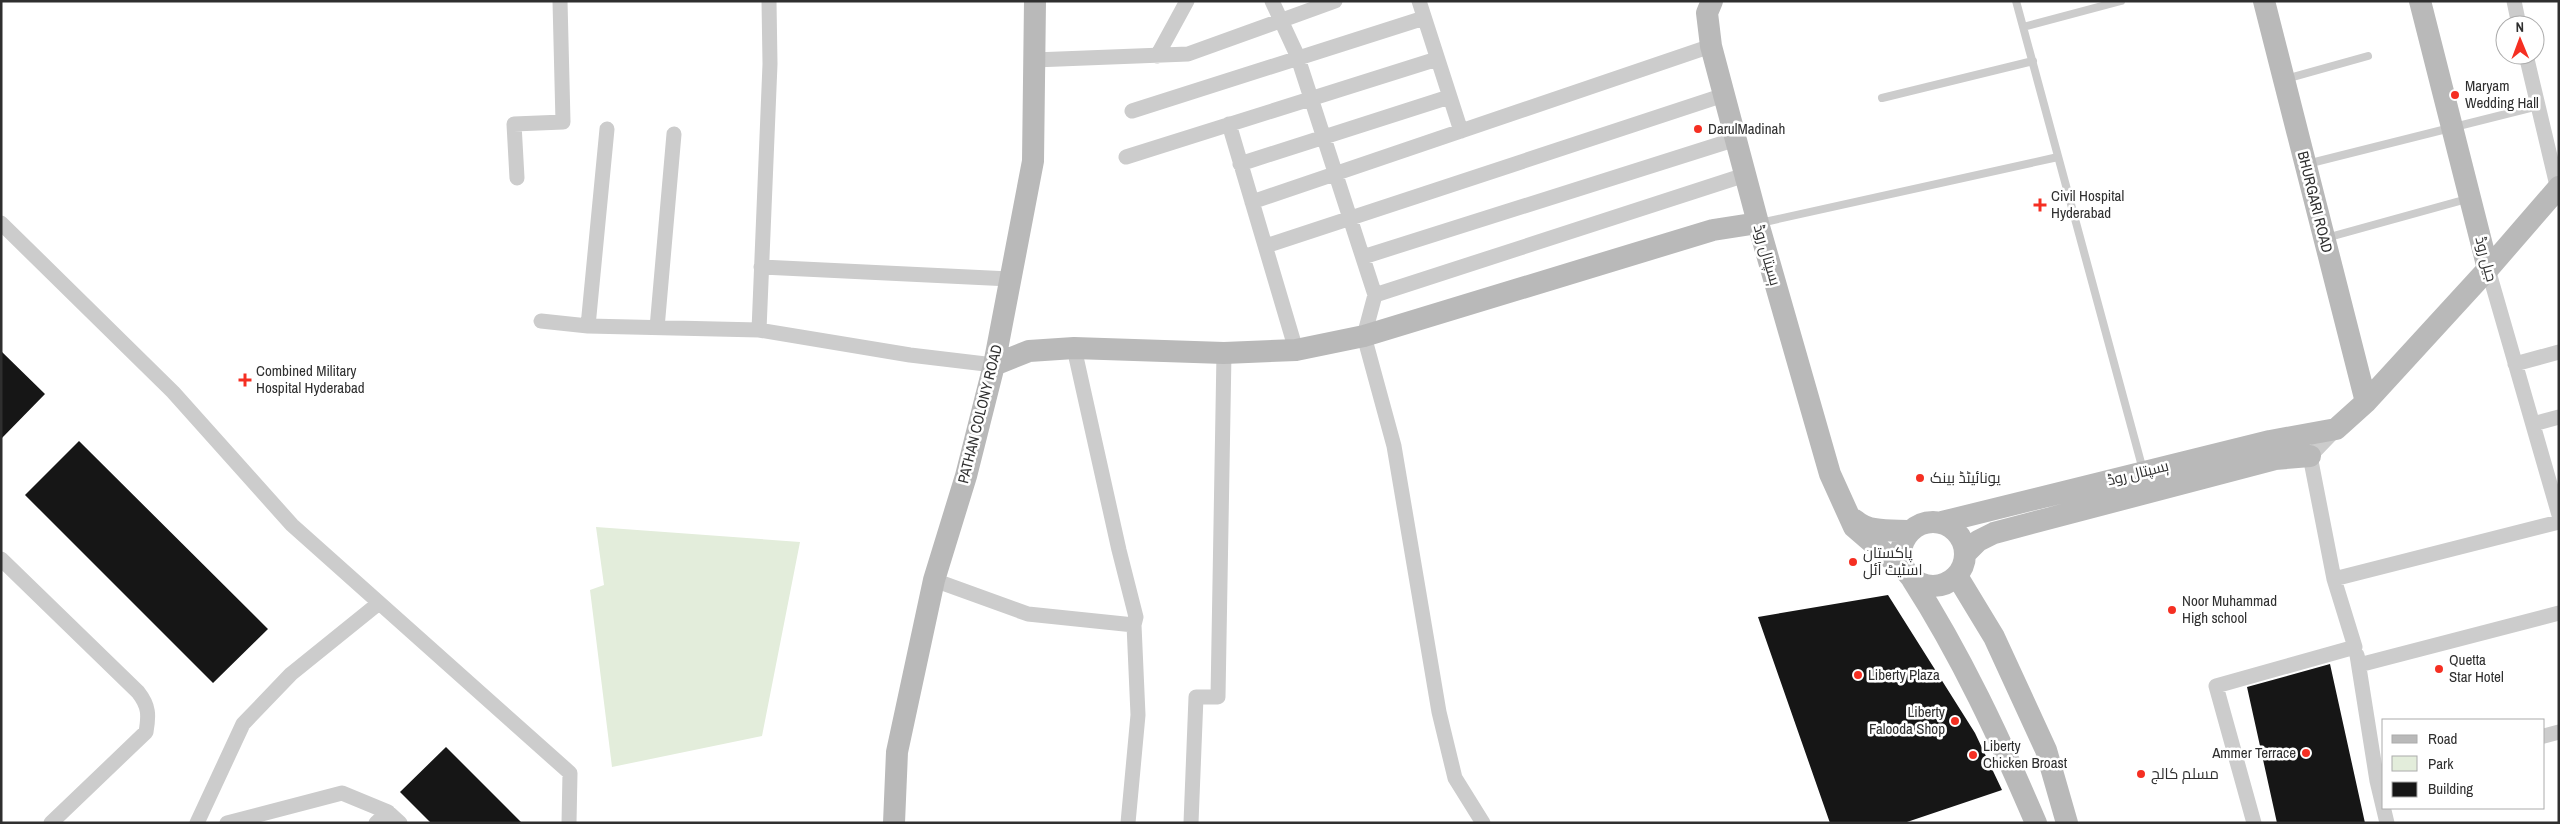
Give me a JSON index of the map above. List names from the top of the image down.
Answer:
{
  "streets": {
    "street": [
      "BHURGARI ROAD",
      "ہسپتال روڈ",
      "جیل روڈ",
      "PATHAN COLONY ROAD"
    ]
  },
  "places": {
    "other": [
      "Maryam Wedding Hall",
      "DarulMadinah",
      "یونائیٹڈ بینک",
      "پاکستان اسٹیٹ آئل",
      "Noor Muhammad High school",
      "Quetta Star Hotel",
      "Liberty Plaza",
      "Liberty Falooda Shop",
      "Ammer Terrace",
      "Liberty Chicken Broast",
      "مسلم کالج"
    ],
    "health": ["Civil Hospital Hyderabad", "Combined Military Hospital Hyderabad"]
  },
  "legend": ["Road", "Park", "Building"],
  "north": "top"
}
